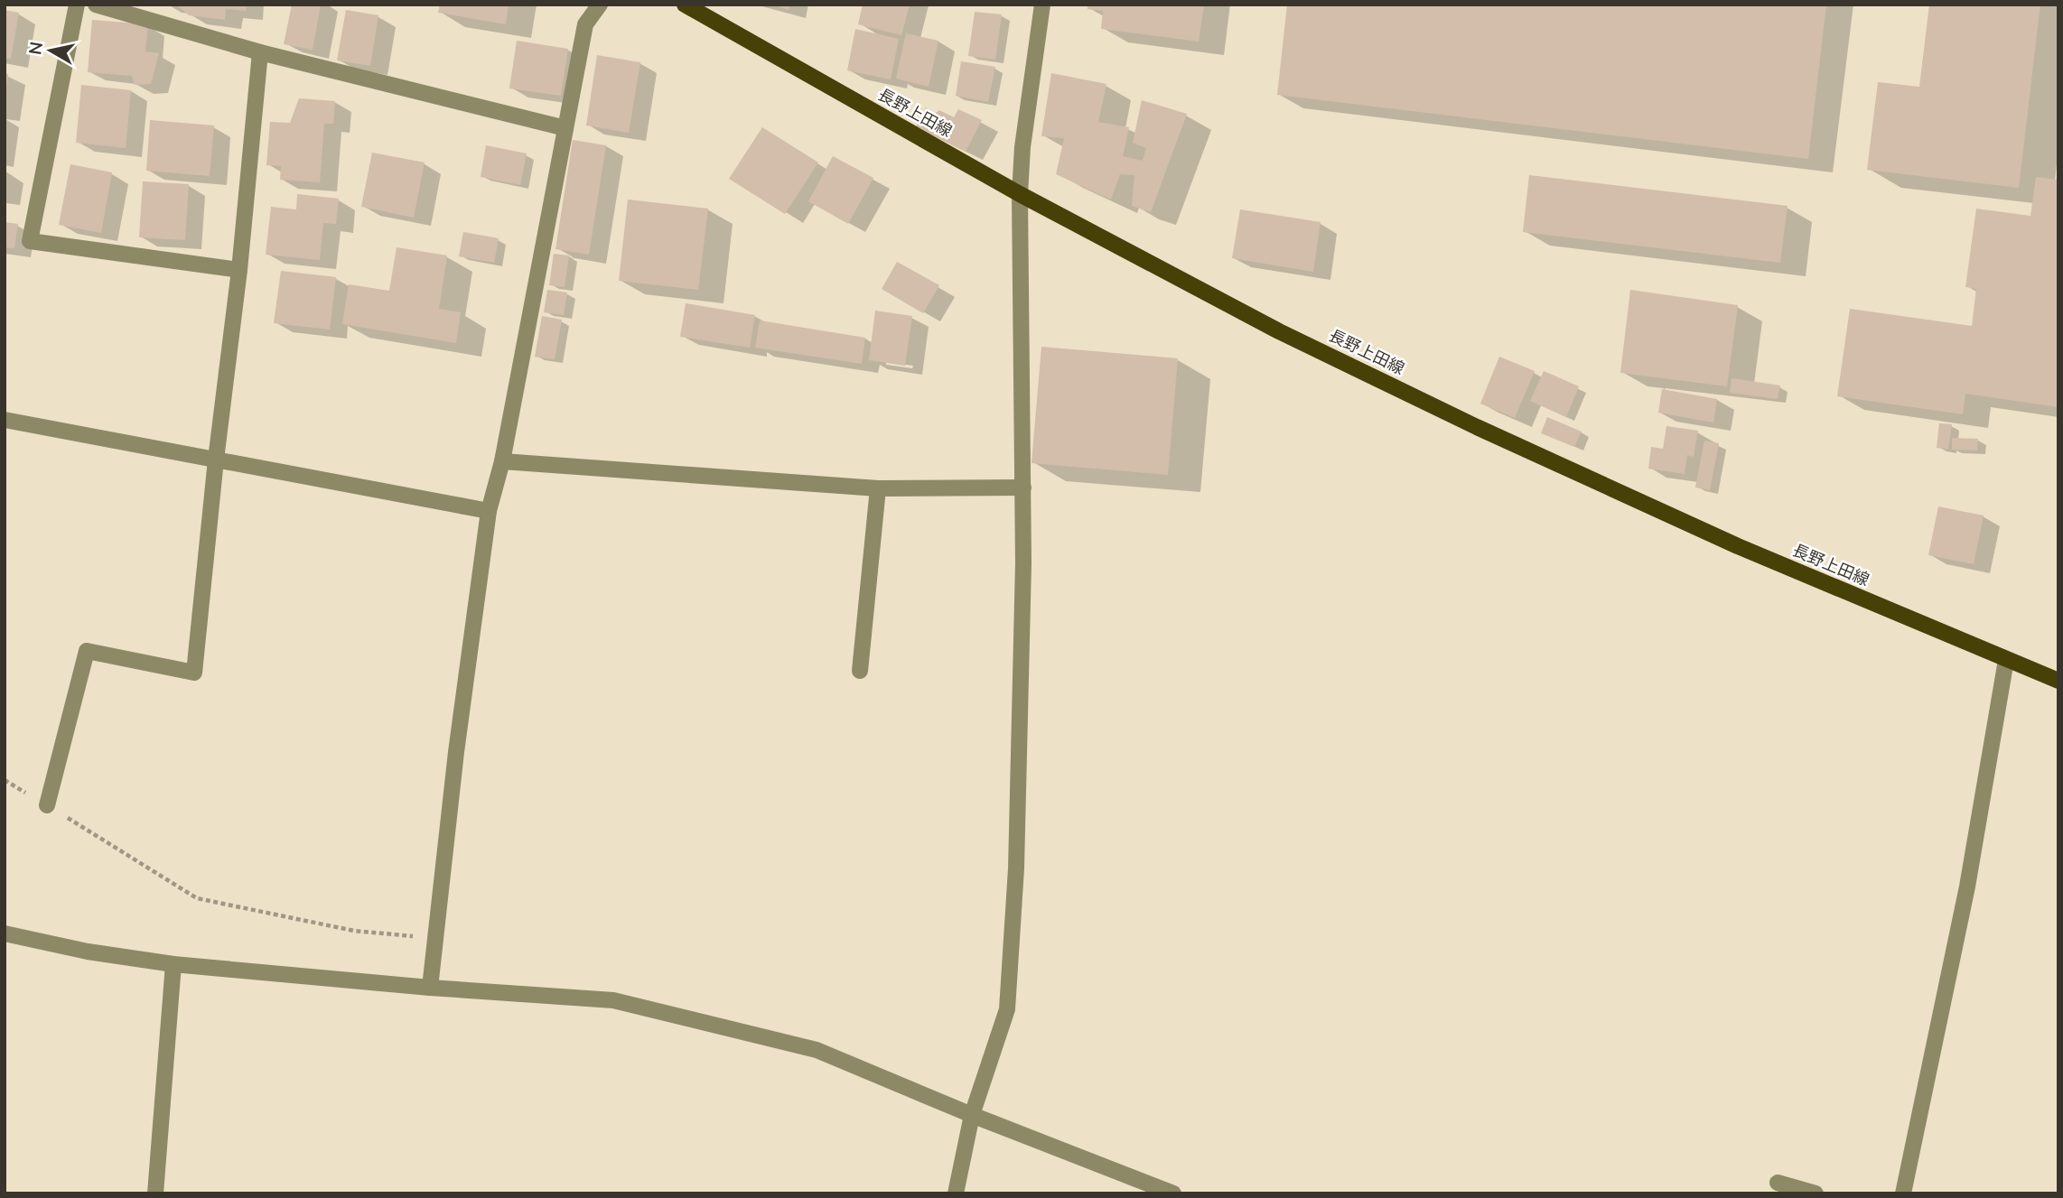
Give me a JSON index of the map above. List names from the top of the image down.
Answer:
{
  "streets": {
    "main road": ["長野上田線"]
  },
  "north": "left"
}
